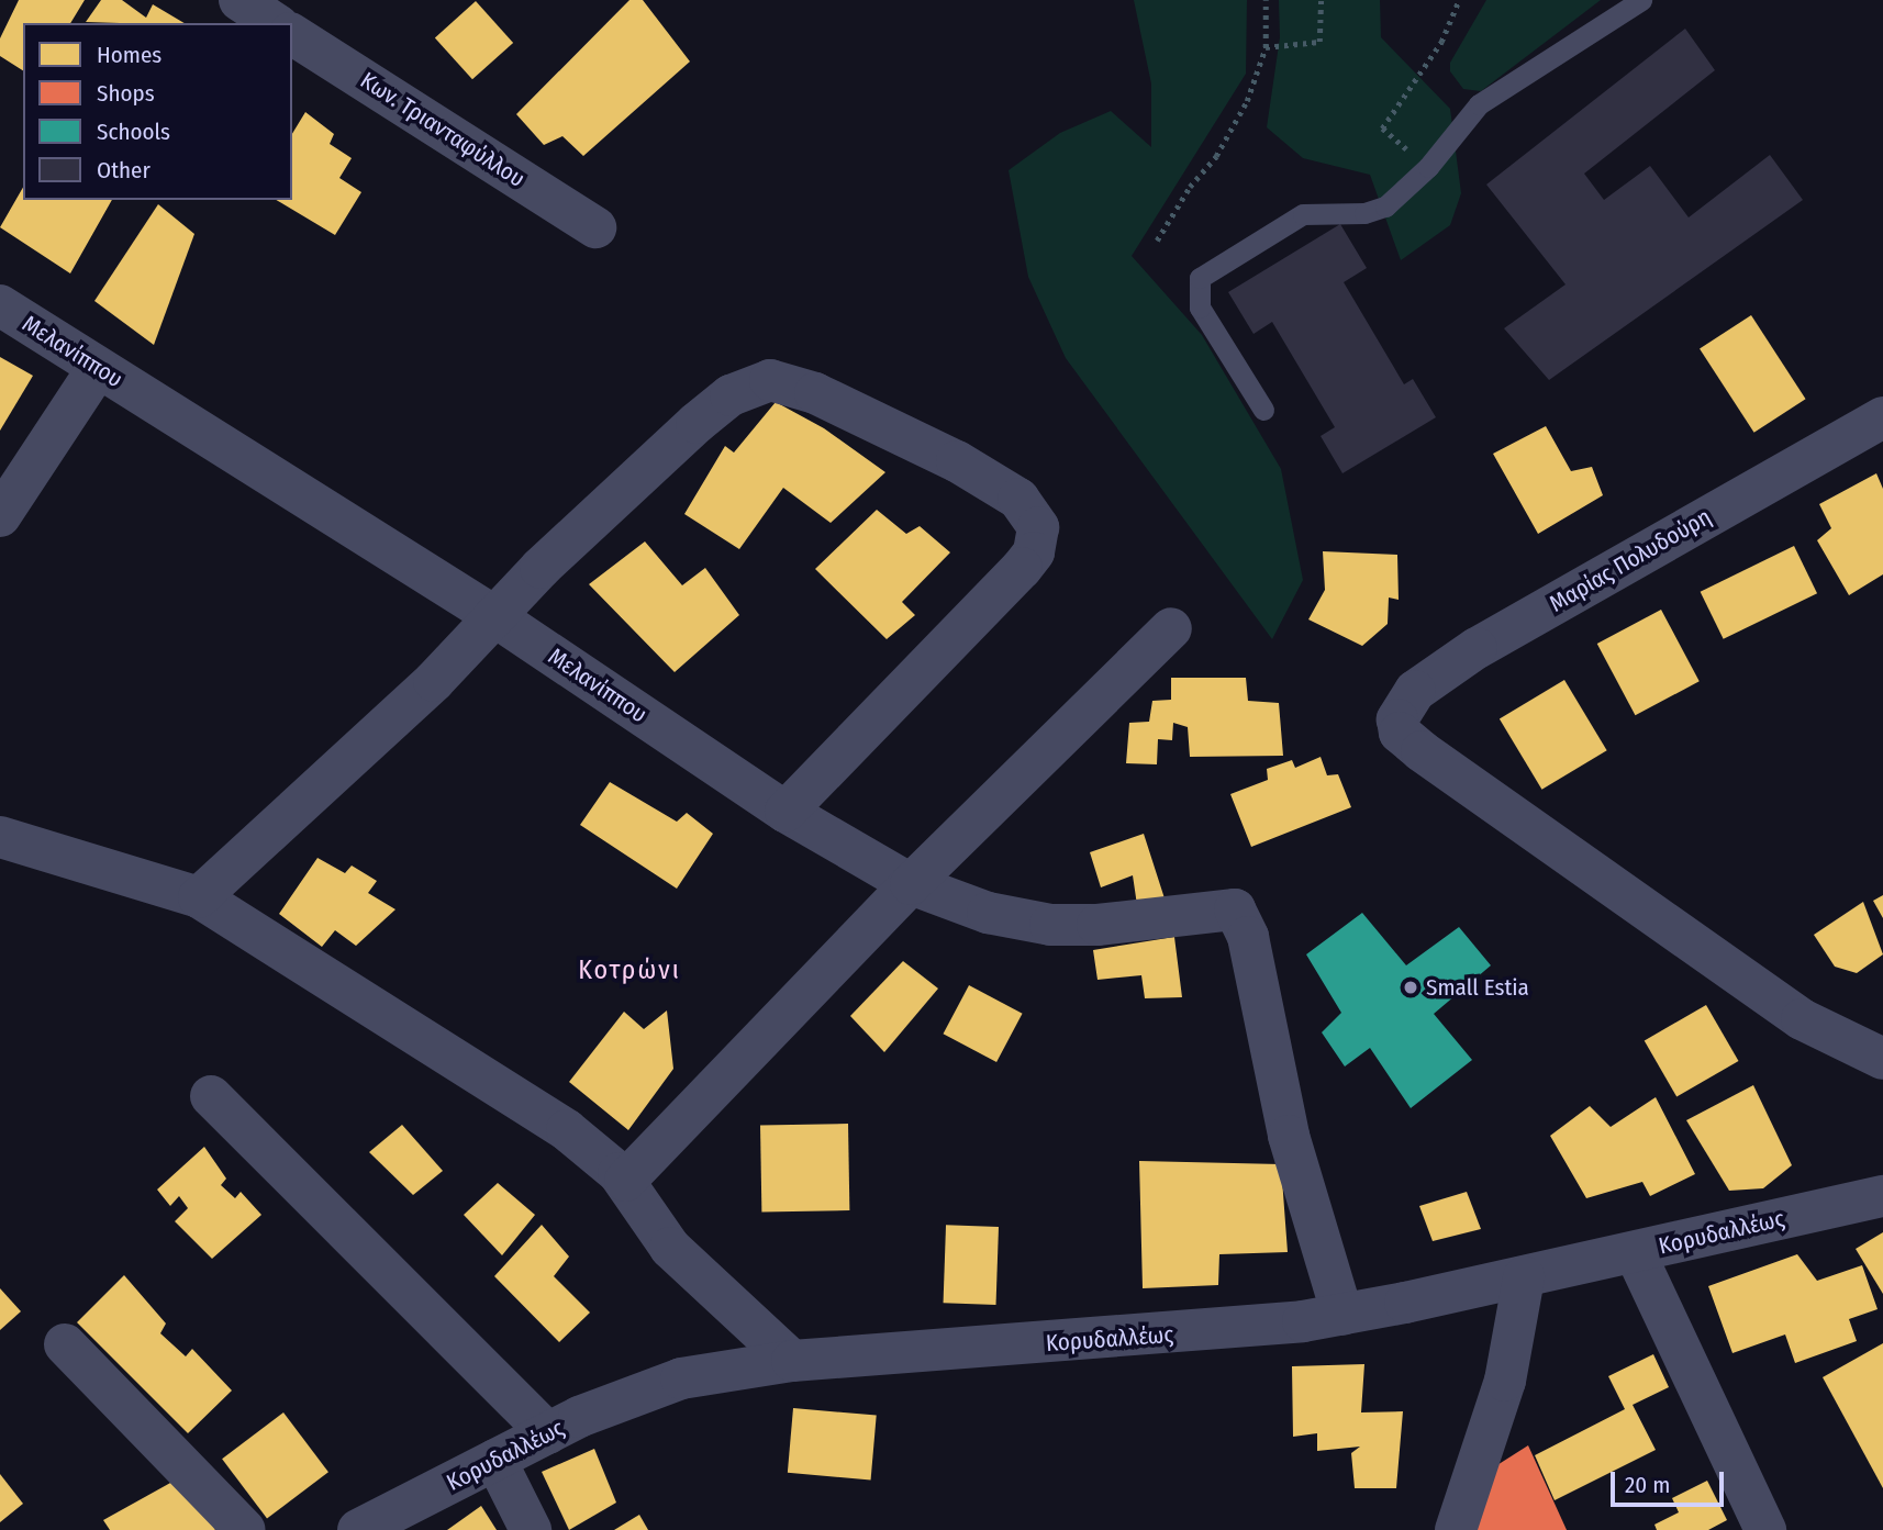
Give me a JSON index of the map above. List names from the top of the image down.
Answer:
{
  "streets": {
    "street": [
      "Κων. Τριανταφύλλου",
      "Μελανίππου",
      "Μαρίας Πολυδούρη",
      "Κορυδαλλέως"
    ]
  },
  "crossings": [
    ["Μελανίππου", "Κορυδαλλέως"]
  ],
  "districts": ["Κοτρώνι"],
  "places": ["Small Estia"],
  "legend": [
    "Homes",
    "Shops",
    "Schools",
    "Other"
  ],
  "scale_bar": "20 m"
}
